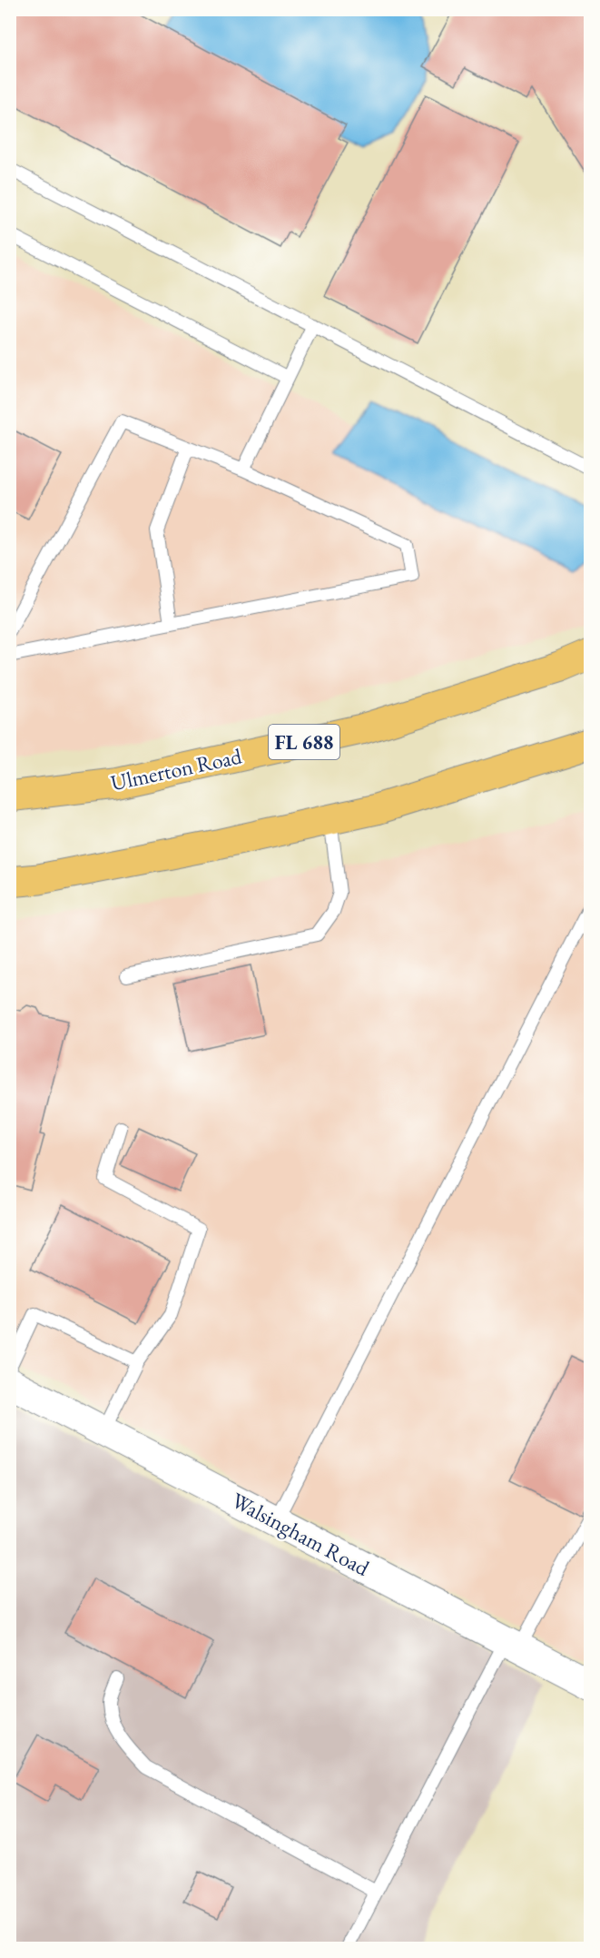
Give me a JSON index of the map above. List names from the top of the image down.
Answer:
{
  "streets": {
    "main road": ["FL 688", "Ulmerton Road"],
    "street": ["Walsingham Road"]
  }
}
